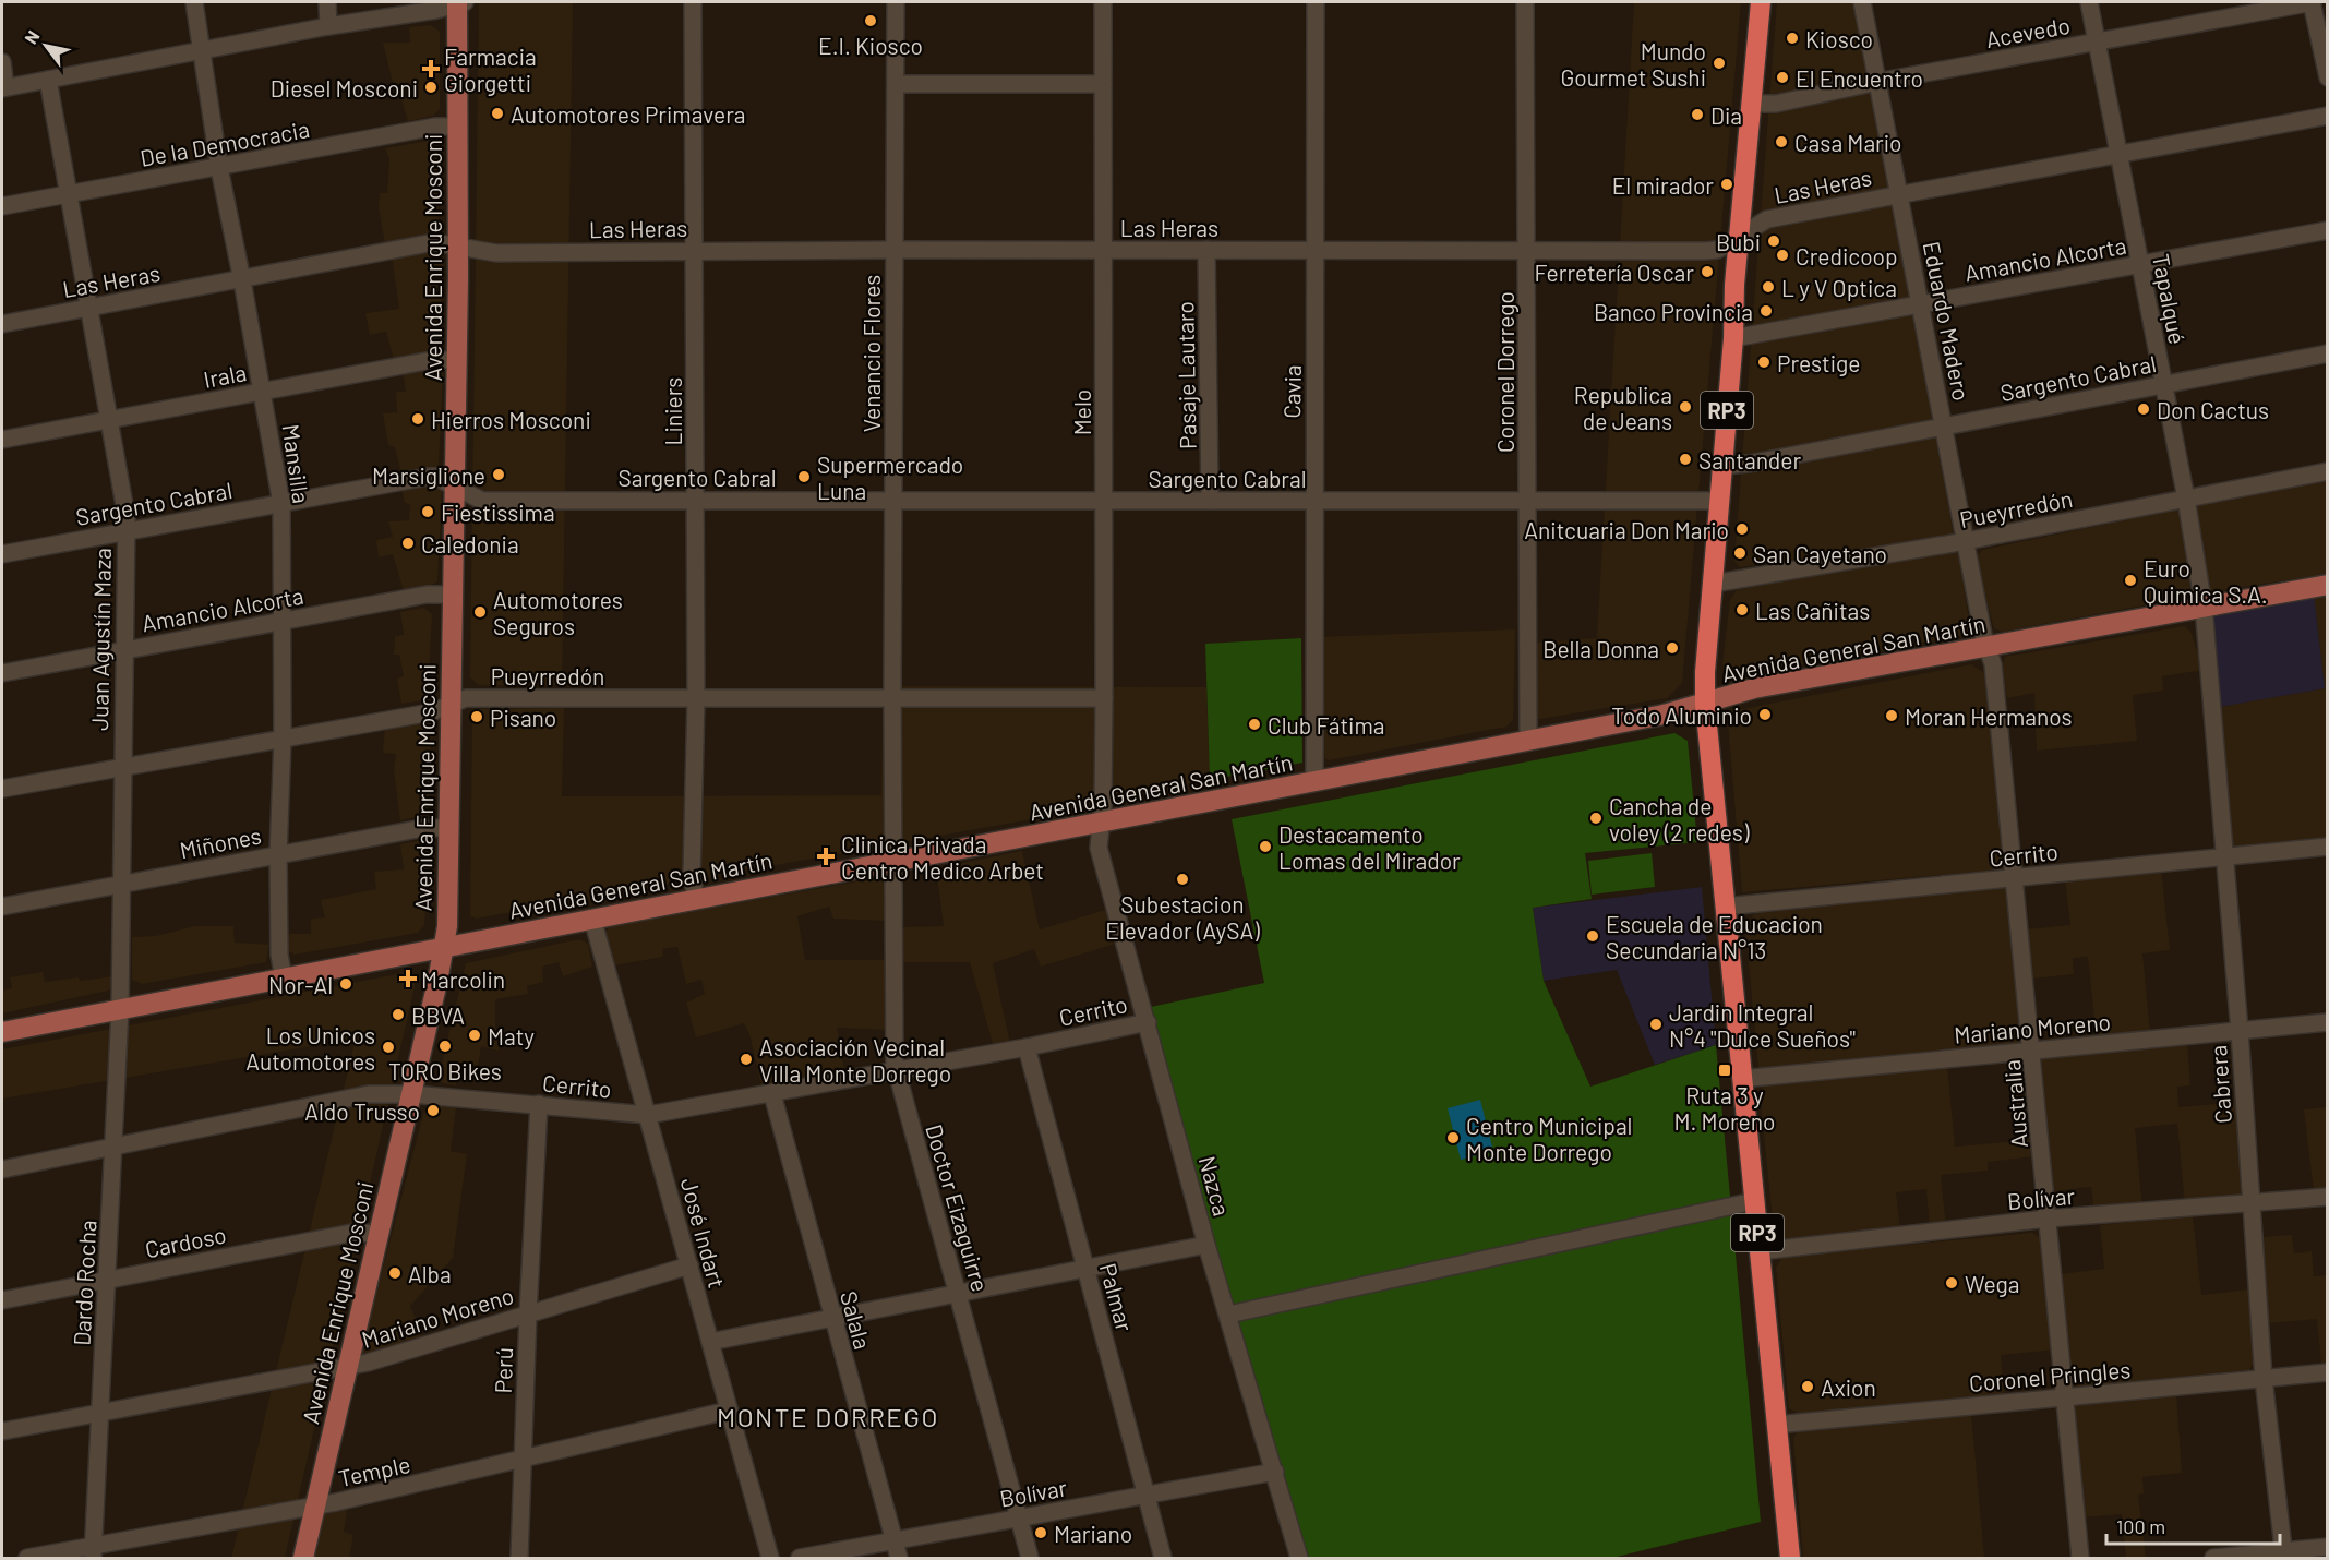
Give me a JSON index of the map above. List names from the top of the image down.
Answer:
{
  "streets": {
    "highway": ["RP3"],
    "main road": ["Avenida Enrique Mosconi", "Avenida General San Martín"],
    "street": [
      "Acevedo",
      "De la Democracia",
      "Las Heras",
      "Amancio Alcorta",
      "Tapalqué",
      "Eduardo Madero",
      "Venancio Flores",
      "Coronel Dorrego",
      "Irala",
      "Pasaje Lautaro",
      "Sargento Cabral",
      "Cavia",
      "Liniers",
      "Melo",
      "Mansilla",
      "Pueyrredón",
      "Juan Agustín Maza",
      "Miñones",
      "Cerrito",
      "Mariano Moreno",
      "Cabrera",
      "Australia",
      "Nazca",
      "Bolívar",
      "Doctor Eizaguirre",
      "José Indart",
      "Cardoso",
      "Dardo Rocha",
      "Palmar",
      "Salala",
      "Perú",
      "Coronel Pringles",
      "Temple"
    ]
  },
  "crossings": [
    ["Acevedo", "Tapalqué"],
    ["Acevedo", "Eduardo Madero"],
    ["Acevedo", "RP3"],
    ["De la Democracia", "Avenida Enrique Mosconi"],
    ["De la Democracia", "Mansilla"],
    ["De la Democracia", "Juan Agustín Maza"],
    ["Las Heras", "Avenida Enrique Mosconi"],
    ["Las Heras", "Tapalqué"],
    ["Las Heras", "Eduardo Madero"],
    ["Las Heras", "Venancio Flores"],
    ["Las Heras", "Coronel Dorrego"],
    ["Las Heras", "Pasaje Lautaro"],
    ["Las Heras", "Cavia"],
    ["Las Heras", "RP3"],
    ["Las Heras", "Liniers"],
    ["Las Heras", "Melo"],
    ["Las Heras", "Mansilla"],
    ["Las Heras", "Juan Agustín Maza"],
    ["Avenida Enrique Mosconi", "Amancio Alcorta"],
    ["Avenida Enrique Mosconi", "Irala"],
    ["Avenida Enrique Mosconi", "Sargento Cabral"],
    ["Avenida Enrique Mosconi", "Pueyrredón"],
    ["Avenida Enrique Mosconi", "Avenida General San Martín"],
    ["Avenida Enrique Mosconi", "Miñones"],
    ["Avenida Enrique Mosconi", "Cerrito"],
    ["Avenida Enrique Mosconi", "Mariano Moreno"],
    ["Avenida Enrique Mosconi", "Cardoso"],
    ["Avenida Enrique Mosconi", "Temple"],
    ["Amancio Alcorta", "Tapalqué"],
    ["Amancio Alcorta", "Eduardo Madero"],
    ["Amancio Alcorta", "RP3"],
    ["Amancio Alcorta", "Mansilla"],
    ["Amancio Alcorta", "Juan Agustín Maza"],
    ["Tapalqué", "Sargento Cabral"],
    ["Tapalqué", "Pueyrredón"],
    ["Tapalqué", "Avenida General San Martín"],
    ["Tapalqué", "Cabrera"],
    ["Eduardo Madero", "Sargento Cabral"],
    ["Eduardo Madero", "Pueyrredón"],
    ["Eduardo Madero", "Avenida General San Martín"],
    ["Eduardo Madero", "Australia"],
    ["Venancio Flores", "Sargento Cabral"],
    ["Venancio Flores", "Pueyrredón"],
    ["Venancio Flores", "Avenida General San Martín"],
    ["Venancio Flores", "Doctor Eizaguirre"],
    ["Coronel Dorrego", "Sargento Cabral"],
    ["Coronel Dorrego", "Avenida General San Martín"],
    ["Irala", "Mansilla"],
    ["Irala", "Juan Agustín Maza"],
    ["Pasaje Lautaro", "Sargento Cabral"],
    ["Sargento Cabral", "Cavia"],
    ["Sargento Cabral", "RP3"],
    ["Sargento Cabral", "Liniers"],
    ["Sargento Cabral", "Melo"],
    ["Sargento Cabral", "Mansilla"],
    ["Sargento Cabral", "Juan Agustín Maza"],
    ["Cavia", "Avenida General San Martín"],
    ["RP3", "Pueyrredón"],
    ["RP3", "Avenida General San Martín"],
    ["RP3", "Cerrito"],
    ["RP3", "Mariano Moreno"],
    ["RP3", "Bolívar"],
    ["RP3", "Coronel Pringles"],
    ["Liniers", "Pueyrredón"],
    ["Liniers", "Avenida General San Martín"],
    ["Melo", "Pueyrredón"],
    ["Melo", "Avenida General San Martín"],
    ["Melo", "Nazca"],
    ["Mansilla", "Pueyrredón"],
    ["Mansilla", "Avenida General San Martín"],
    ["Mansilla", "Miñones"],
    ["Pueyrredón", "Juan Agustín Maza"],
    ["Juan Agustín Maza", "Avenida General San Martín"],
    ["Juan Agustín Maza", "Miñones"],
    ["Juan Agustín Maza", "Dardo Rocha"],
    ["Avenida General San Martín", "Cabrera"],
    ["Avenida General San Martín", "Australia"],
    ["Avenida General San Martín", "Nazca"],
    ["Avenida General San Martín", "Doctor Eizaguirre"],
    ["Avenida General San Martín", "José Indart"],
    ["Avenida General San Martín", "Dardo Rocha"],
    ["Cerrito", "Cabrera"],
    ["Cerrito", "Australia"],
    ["Cerrito", "Nazca"],
    ["Cerrito", "Doctor Eizaguirre"],
    ["Cerrito", "José Indart"],
    ["Cerrito", "Dardo Rocha"],
    ["Cerrito", "Palmar"],
    ["Cerrito", "Salala"],
    ["Cerrito", "Perú"],
    ["Mariano Moreno", "Cabrera"],
    ["Mariano Moreno", "Australia"],
    ["Mariano Moreno", "José Indart"],
    ["Mariano Moreno", "Dardo Rocha"],
    ["Mariano Moreno", "Perú"],
    ["Cabrera", "Bolívar"],
    ["Cabrera", "Coronel Pringles"],
    ["Australia", "Bolívar"],
    ["Australia", "Coronel Pringles"],
    ["Nazca", "Bolívar"],
    ["Bolívar", "Doctor Eizaguirre"],
    ["Bolívar", "Palmar"],
    ["Bolívar", "Salala"],
    ["José Indart", "Temple"],
    ["Cardoso", "Dardo Rocha"],
    ["Dardo Rocha", "Temple"],
    ["Perú", "Temple"]
  ],
  "districts": ["MONTE DORREGO"],
  "places": {
    "other": [
      "E.I. Kiosco",
      "Kiosco",
      "Mundo Gourmet Sushi",
      "El Encuentro",
      "Diesel Mosconi",
      "Automotores Primavera",
      "Dia",
      "Casa Mario",
      "El mirador",
      "Bubi",
      "Credicoop",
      "Ferretería Oscar",
      "L y V Optica",
      "Banco Provincia",
      "Prestige",
      "Republica de Jeans",
      "Don Cactus",
      "Hierros Mosconi",
      "Santander",
      "Marsiglione",
      "Supermercado Luna",
      "Fiestissima",
      "Anitcuaria Don Mario",
      "Caledonia",
      "San Cayetano",
      "Euro Quimica S.A.",
      "Las Cañitas",
      "Automotores Seguros",
      "Bella Donna",
      "Todo Aluminio",
      "Moran Hermanos",
      "Pisano",
      "Club Fátima",
      "Cancha de voley (2 redes)",
      "Destacamento Lomas del Mirador",
      "Subestacion Elevador (AySA)",
      "Escuela de Educacion Secundaria N°13",
      "Nor-Al",
      "BBVA",
      "Jardin Integral N°4 \"Dulce Sueños\"",
      "Maty",
      "TORO Bikes",
      "Los Unicos Automotores",
      "Asociación Vecinal Villa Monte Dorrego",
      "Aldo Trusso",
      "Centro Municipal Monte Dorrego",
      "Alba",
      "Wega",
      "Axion",
      "Mariano"
    ],
    "health": ["Farmacia Giorgetti", "Clinica Privada Centro Medico Arbet", "Marcolin"],
    "transit": ["Ruta 3 y M. Moreno"]
  },
  "scale_bar": "100 m",
  "north": "top left"
}
